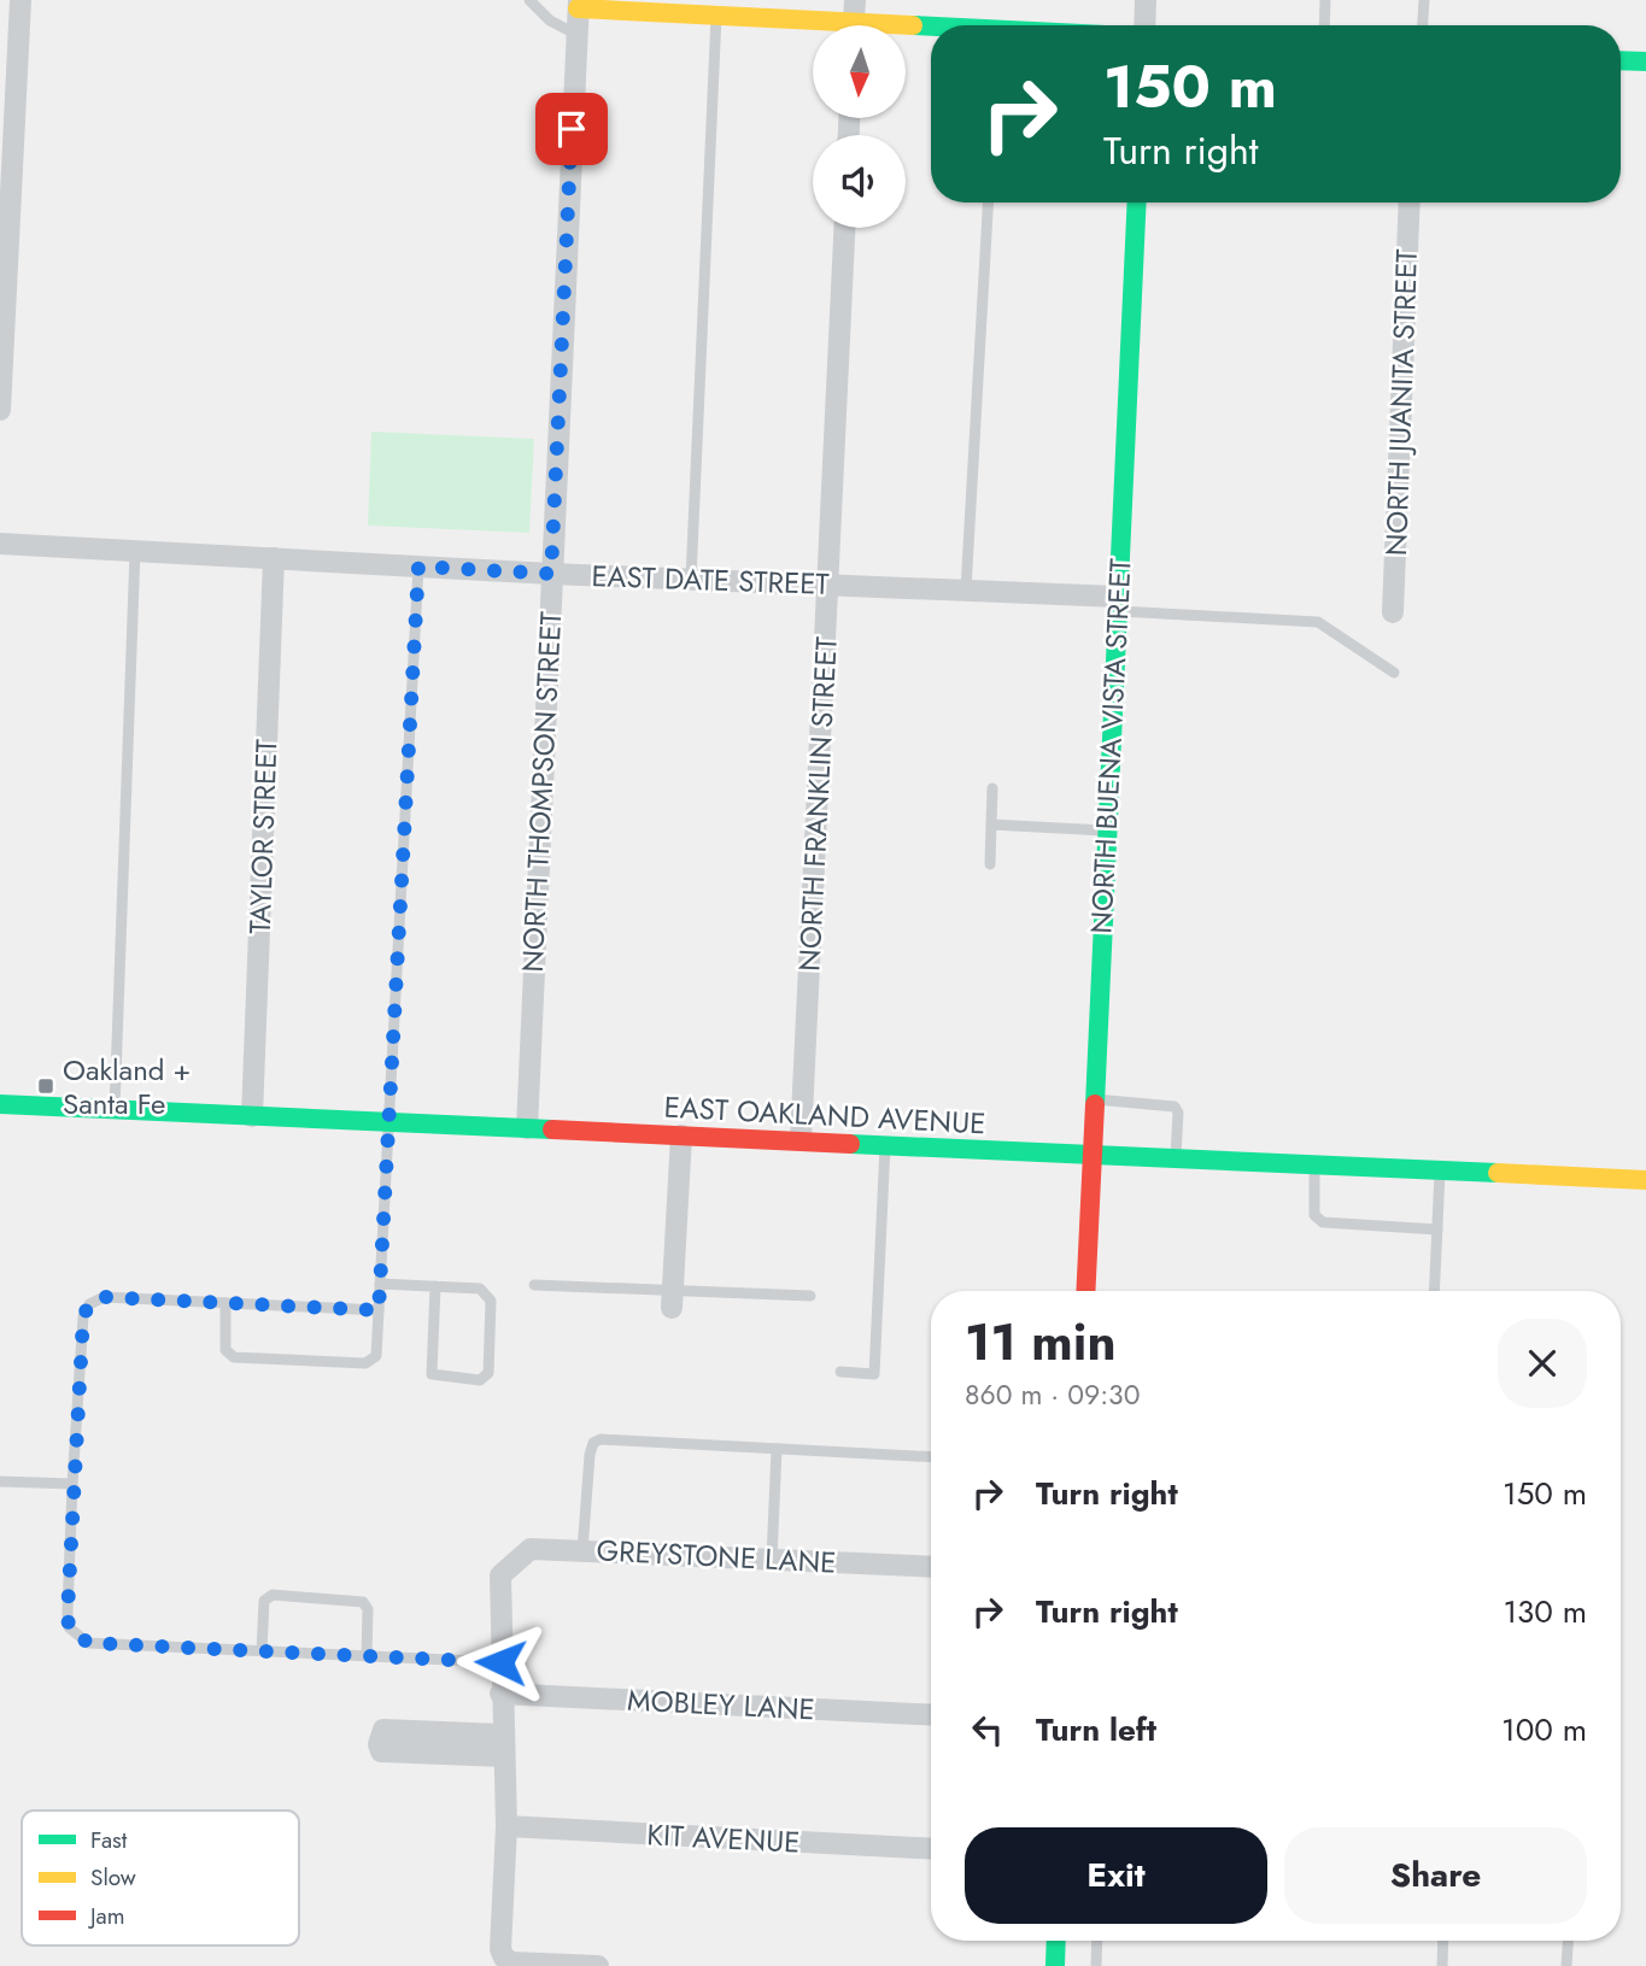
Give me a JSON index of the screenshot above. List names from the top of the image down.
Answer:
{
  "streets": {
    "street": [
      "NORTH JUANITA STREET",
      "EAST DATE STREET",
      "NORTH BUENA VISTA STREET",
      "NORTH THOMPSON STREET",
      "NORTH FRANKLIN STREET",
      "TAYLOR STREET",
      "EAST OAKLAND AVENUE",
      "GREYSTONE LANE",
      "MOBLEY LANE",
      "KIT AVENUE"
    ]
  },
  "crossings": [
    ["EAST DATE STREET", "NORTH BUENA VISTA STREET"],
    ["EAST DATE STREET", "NORTH THOMPSON STREET"],
    ["EAST DATE STREET", "NORTH FRANKLIN STREET"],
    ["EAST DATE STREET", "TAYLOR STREET"],
    ["NORTH BUENA VISTA STREET", "EAST OAKLAND AVENUE"],
    ["NORTH THOMPSON STREET", "EAST OAKLAND AVENUE"],
    ["NORTH FRANKLIN STREET", "EAST OAKLAND AVENUE"],
    ["TAYLOR STREET", "EAST OAKLAND AVENUE"]
  ],
  "places": {
    "transit": ["Oakland + Santa Fe"]
  },
  "legend": ["Fast", "Slow", "Jam"],
  "north": "bottom",
  "page": {
    "turn": ["150 m", "Turn right"],
    "heading": ["11 min", "860 m · 09:30"],
    "list": [
      {
        "name": "Turn right",
        "value": "150 m"
      },
      {
        "name": "Turn right",
        "value": "130 m"
      },
      {
        "name": "Turn left",
        "value": "100 m"
      }
    ],
    "buttons": ["Exit", "Share"]
  }
}
